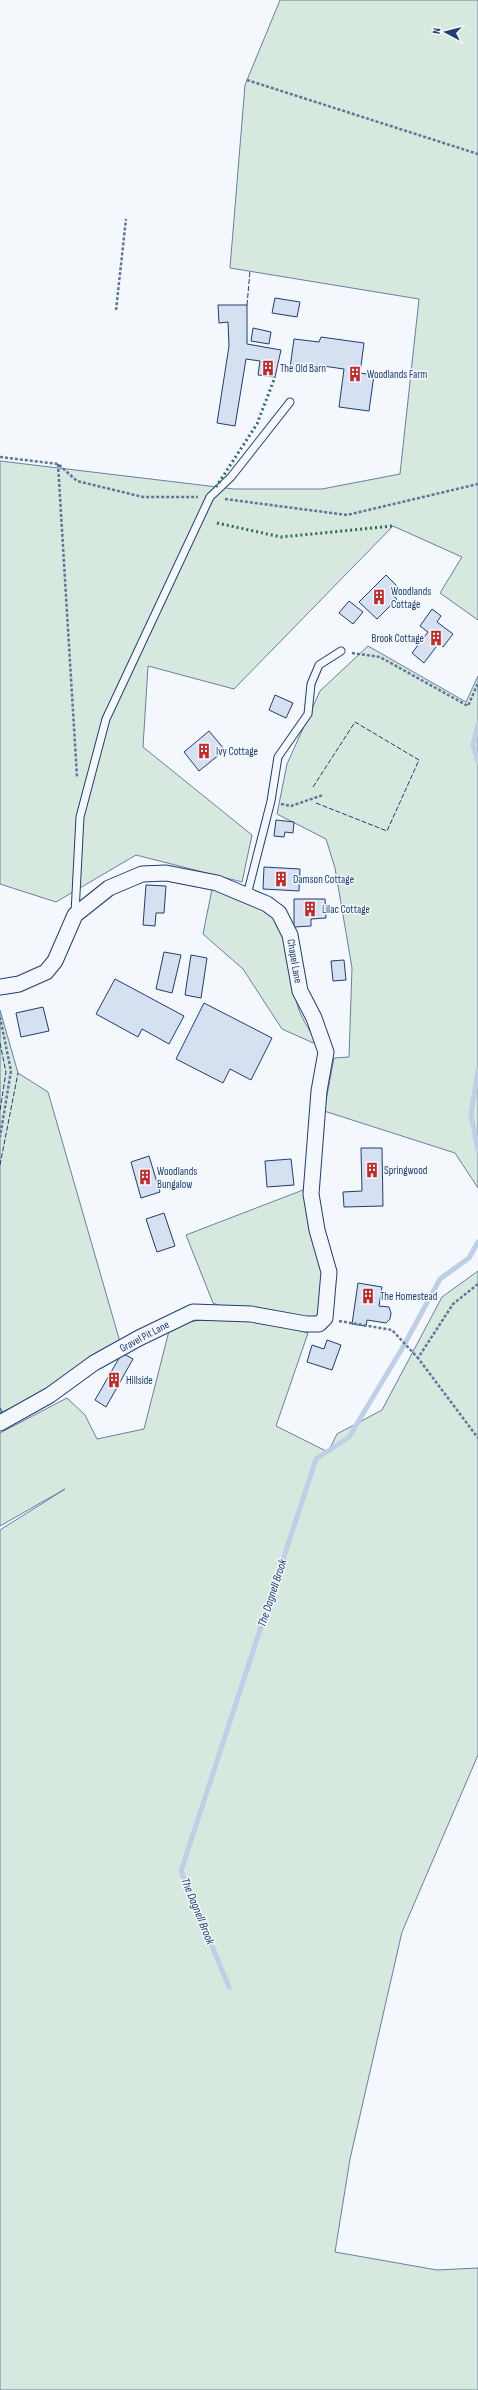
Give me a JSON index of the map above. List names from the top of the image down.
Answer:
{
  "streets": {
    "street": ["Chapel Lane", "Gravel Pit Lane"]
  },
  "crossings": [
    ["Chapel Lane", "Gravel Pit Lane"]
  ],
  "water": ["The Dagnell Brook"],
  "places": {
    "building": [
      "The Old Barn",
      "Woodlands Farm",
      "Woodlands Cottage",
      "Brook Cottage",
      "Ivy Cottage",
      "Damson Cottage",
      "Lilac Cottage",
      "Springwood",
      "Woodlands Bungalow",
      "The Homestead",
      "Hillside"
    ]
  },
  "north": "left"
}
